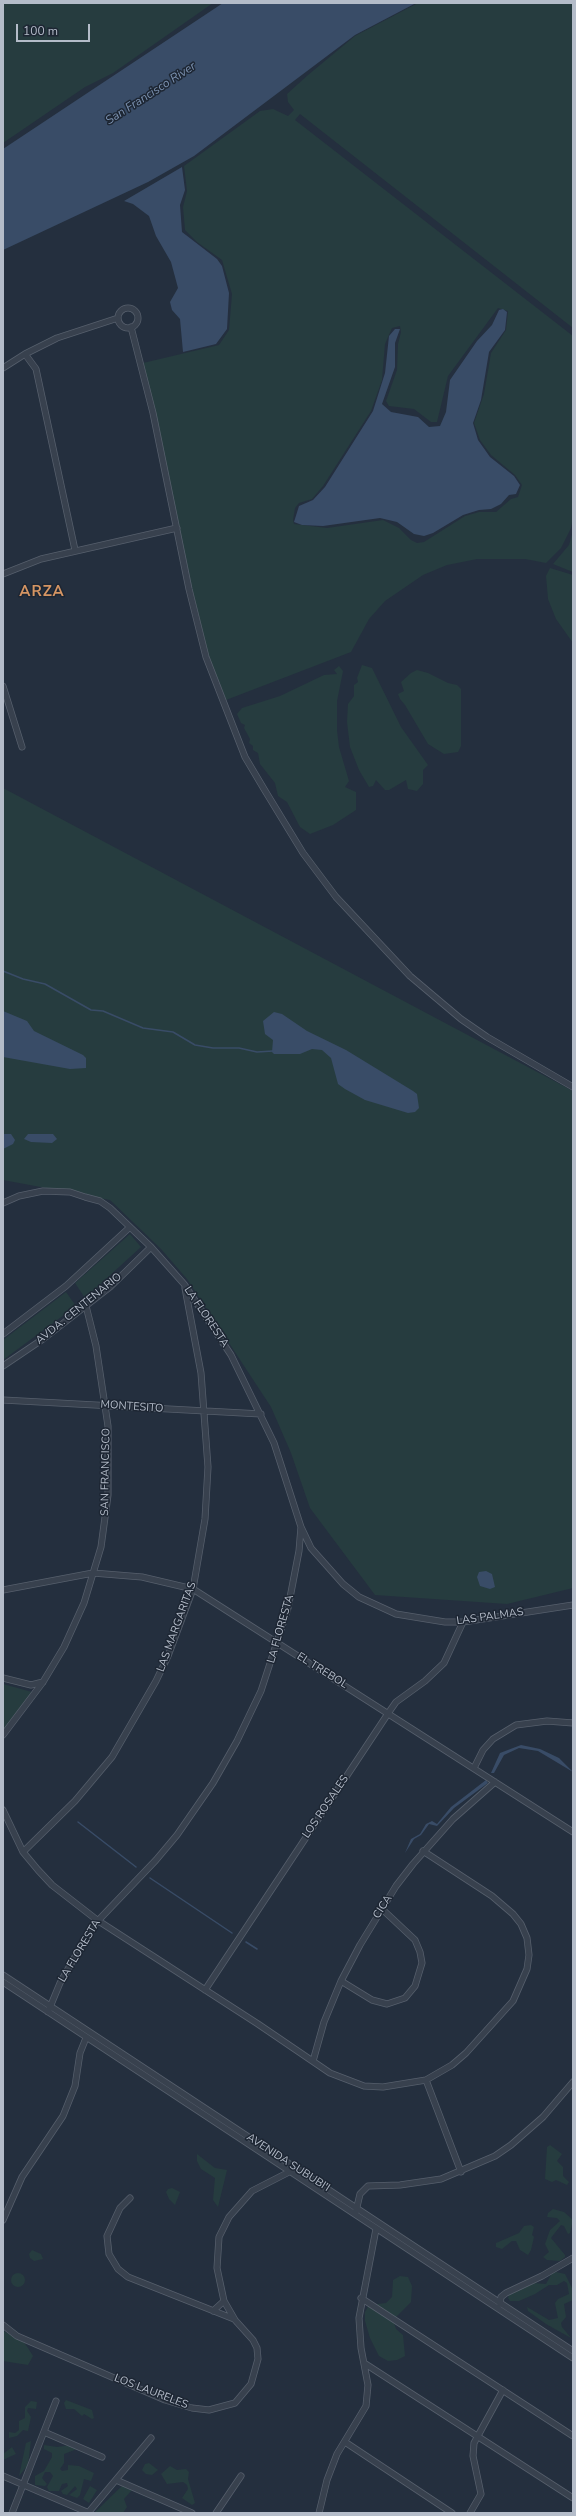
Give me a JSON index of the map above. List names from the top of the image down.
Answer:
{
  "streets": {
    "street": [
      "AVDA. CENTENARIO",
      "LA FLORESTA",
      "MONTESITO",
      "SAN FRANCISCO",
      "LAS PALMAS",
      "LAS MARGARITAS",
      "EL TREBOL",
      "LOS ROSALES",
      "CICA",
      "AVENIDA SUBUBI'I",
      "LOS LAURELES"
    ]
  },
  "crossings": [
    ["AVDA. CENTENARIO", "LA FLORESTA"],
    ["AVDA. CENTENARIO", "SAN FRANCISCO"],
    ["LA FLORESTA", "MONTESITO"],
    ["LA FLORESTA", "LAS PALMAS"],
    ["LA FLORESTA", "LAS MARGARITAS"],
    ["LA FLORESTA", "EL TREBOL"],
    ["LA FLORESTA", "AVENIDA SUBUBI'I"],
    ["MONTESITO", "SAN FRANCISCO"],
    ["MONTESITO", "LAS MARGARITAS"],
    ["SAN FRANCISCO", "EL TREBOL"],
    ["LAS PALMAS", "LOS ROSALES"],
    ["LAS MARGARITAS", "EL TREBOL"],
    ["EL TREBOL", "LOS ROSALES"],
    ["EL TREBOL", "CICA"],
    ["AVENIDA SUBUBI'I", "LOS LAURELES"]
  ],
  "districts": ["ARZA"],
  "water": ["San Francisco River"],
  "scale_bar": "100 m"
}
